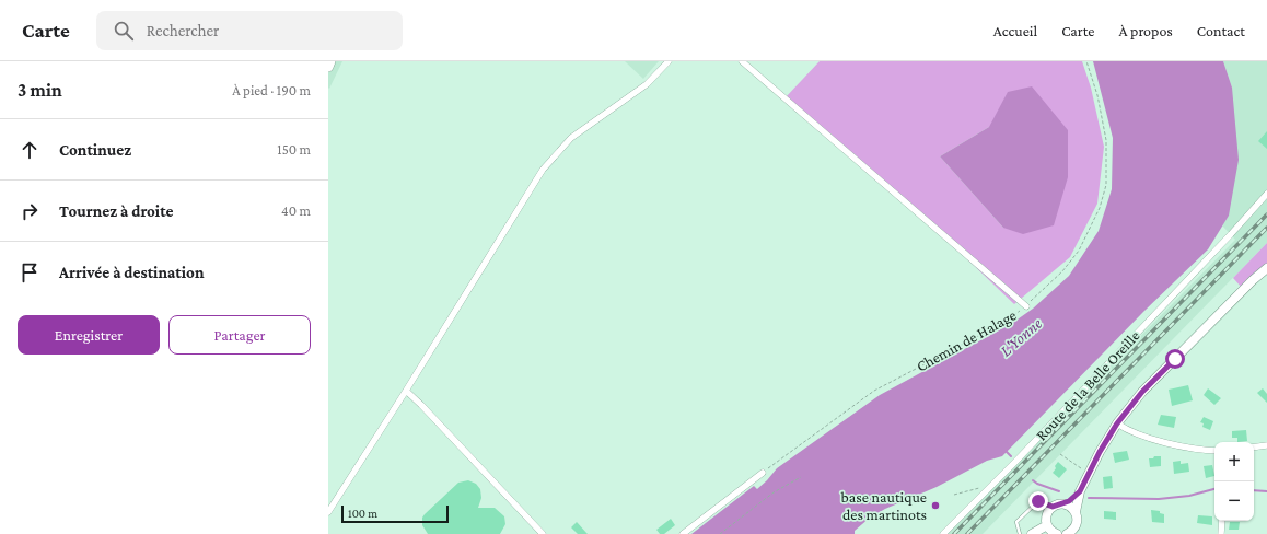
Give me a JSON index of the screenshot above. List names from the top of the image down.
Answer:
{
  "streets": {
    "street": ["Route de la Belle Oreille"],
    "path": ["Chemin de Halage"]
  },
  "water": ["L'Yonne"],
  "places": ["base nautique des martinots"],
  "scale_bar": "100 m",
  "page": {
    "header": "Carte",
    "search": "Rechercher",
    "nav": [
      "Accueil",
      "Carte",
      "À propos",
      "Contact"
    ],
    "heading": ["3 min", "À pied · 190 m"],
    "list": [
      ["Continuez", "150 m"],
      ["Tournez à droite", "40 m"],
      "Arrivée à destination"
    ],
    "buttons": ["Enregistrer", "Partager"],
    "map_buttons": ["+", "−"],
    "scale": "100 m"
  }
}
